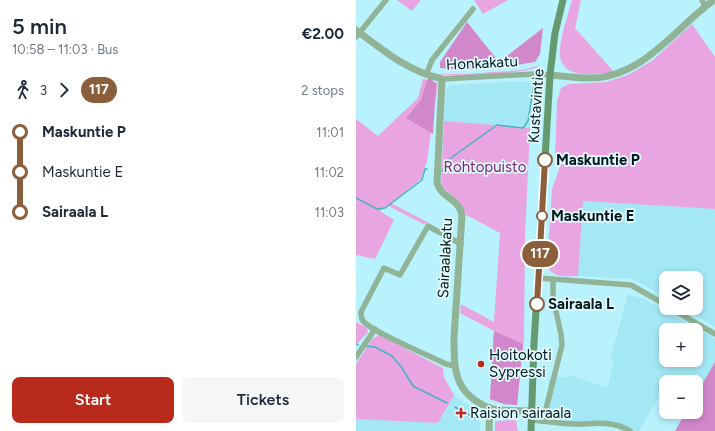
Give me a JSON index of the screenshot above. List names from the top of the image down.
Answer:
{
  "streets": {
    "main road": ["Kustavintie"],
    "street": ["Honkakatu", "Sairaalakatu"]
  },
  "crossings": [
    ["Honkakatu", "Kustavintie"],
    ["Honkakatu", "Sairaalakatu"],
    ["Kustavintie", "Sairaalakatu"]
  ],
  "parks": ["Rohtopuisto"],
  "places": {
    "other": [
      "Maskuntie P",
      "Maskuntie E",
      "Sairaala L",
      "Hoitokoti Sypressi"
    ],
    "health": ["Raision sairaala"]
  },
  "lines": ["bus line 117"],
  "page": {
    "heading": ["5 min", "10:58 – 11:03 · Bus", "€2.00"],
    "on_map": "117",
    "legs": ["3", "117", "2 stops"],
    "list": [
      {
        "name": "Maskuntie P",
        "value": "11:01"
      },
      {
        "name": "Maskuntie E",
        "value": "11:02"
      },
      {
        "name": "Sairaala L",
        "value": "11:03"
      }
    ],
    "map_buttons": ["+", "−"],
    "buttons": ["Start", "Tickets"]
  }
}
